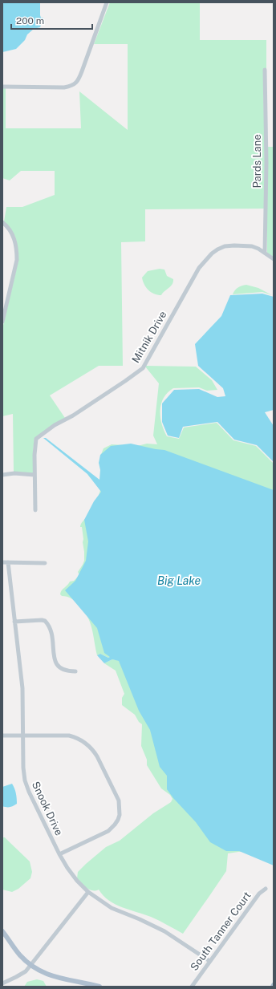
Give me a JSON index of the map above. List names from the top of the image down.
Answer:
{
  "streets": {
    "street": [
      "Pards Lane",
      "Mitnik Drive",
      "Snook Drive",
      "South Tanner Court"
    ]
  },
  "crossings": [
    ["Pards Lane", "Mitnik Drive"],
    ["Snook Drive", "South Tanner Court"]
  ],
  "water": ["Big Lake"],
  "scale_bar": "200 m"
}
